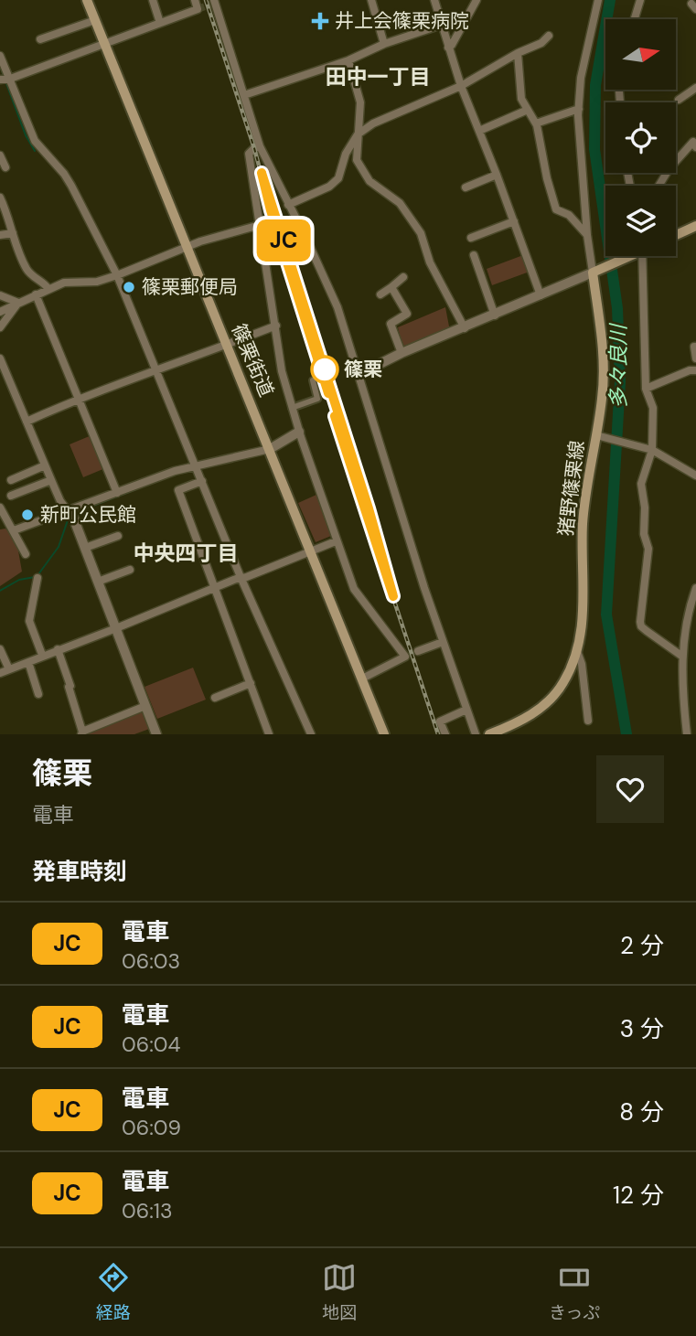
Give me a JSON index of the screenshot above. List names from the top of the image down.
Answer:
{
  "streets": {
    "main road": ["篠栗街道", "猪野篠栗線"]
  },
  "districts": ["田中一丁目", "中央四丁目"],
  "water": ["多々良川"],
  "places": {
    "health": ["井上会篠栗病院"],
    "other": ["篠栗郵便局", "篠栗", "新町公民館"]
  },
  "north": "right",
  "page": {
    "on_map": "JC",
    "heading": [
      ["篠栗", "電車"],
      "発車時刻"
    ],
    "list": [
      {
        "mark": "JC",
        "name": "電車",
        "note": "06:03",
        "value": "2 分"
      },
      {
        "mark": "JC",
        "name": "電車",
        "note": "06:04",
        "value": "3 分"
      },
      {
        "mark": "JC",
        "name": "電車",
        "note": "06:09",
        "value": "8 分"
      },
      {
        "mark": "JC",
        "name": "電車",
        "note": "06:13",
        "value": "12 分"
      }
    ],
    "tabs": ["経路", "地図", "きっぷ"]
  }
}
